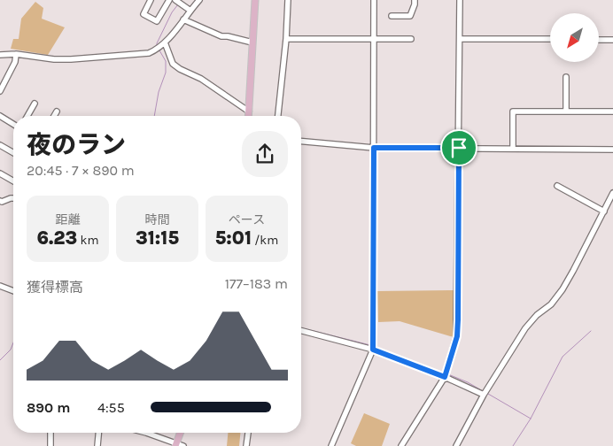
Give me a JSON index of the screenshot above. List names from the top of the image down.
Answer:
{
  "north": "bottom left",
  "page": {
    "heading": ["夜のラン", "20:45 · 7 × 890 m"],
    "stats": [
      ["距離", "6.23 km"],
      ["時間", "31:15"],
      ["ペース", "5:01 /km"]
    ],
    "chart": ["獲得標高", "177–183 m"],
    "list": [
      {
        "name": "890 m",
        "note": "4:55"
      }
    ]
  }
}
